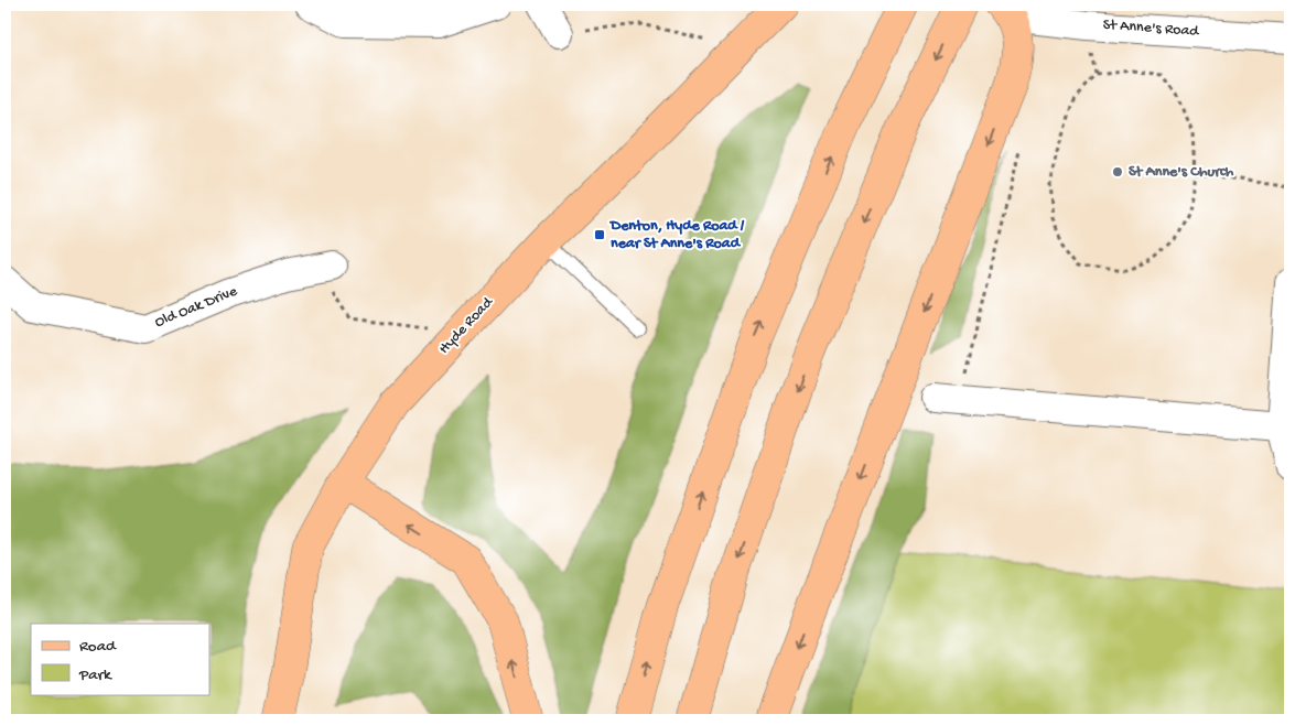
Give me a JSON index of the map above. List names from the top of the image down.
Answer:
{
  "streets": {
    "main road": ["St Anne's Road", "Hyde Road"],
    "street": ["Old Oak Drive"]
  },
  "one_way": ["St Anne's Road"],
  "places": {
    "other": ["St Anne's Church"],
    "transit": ["Denton, Hyde Road / near St Anne's Road"]
  },
  "legend": ["Road", "Park"]
}
